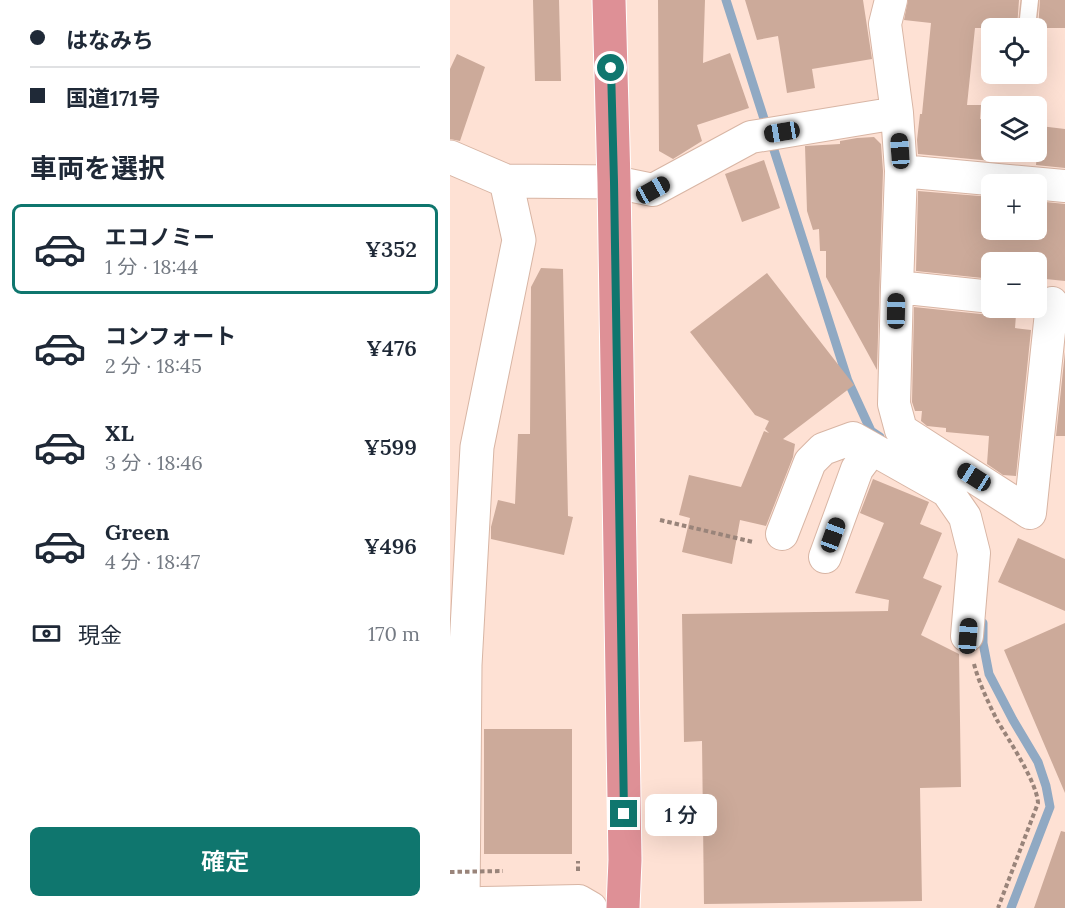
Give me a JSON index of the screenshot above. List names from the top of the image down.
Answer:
{
  "page": {
    "banner": ["はなみち", "国道171号"],
    "map_buttons": ["+", "−"],
    "heading": "車両を選択",
    "list": [
      {
        "name": "エコノミー",
        "note": "1 分 · 18:44",
        "value": "¥352"
      },
      {
        "name": "コンフォート",
        "note": "2 分 · 18:45",
        "value": "¥476"
      },
      {
        "name": "XL",
        "note": "3 分 · 18:46",
        "value": "¥599"
      },
      {
        "name": "Green",
        "note": "4 分 · 18:47",
        "value": "¥496"
      }
    ],
    "pay": ["現金", "170 m"],
    "bubble": "1 分",
    "buttons": "確定"
  }
}
